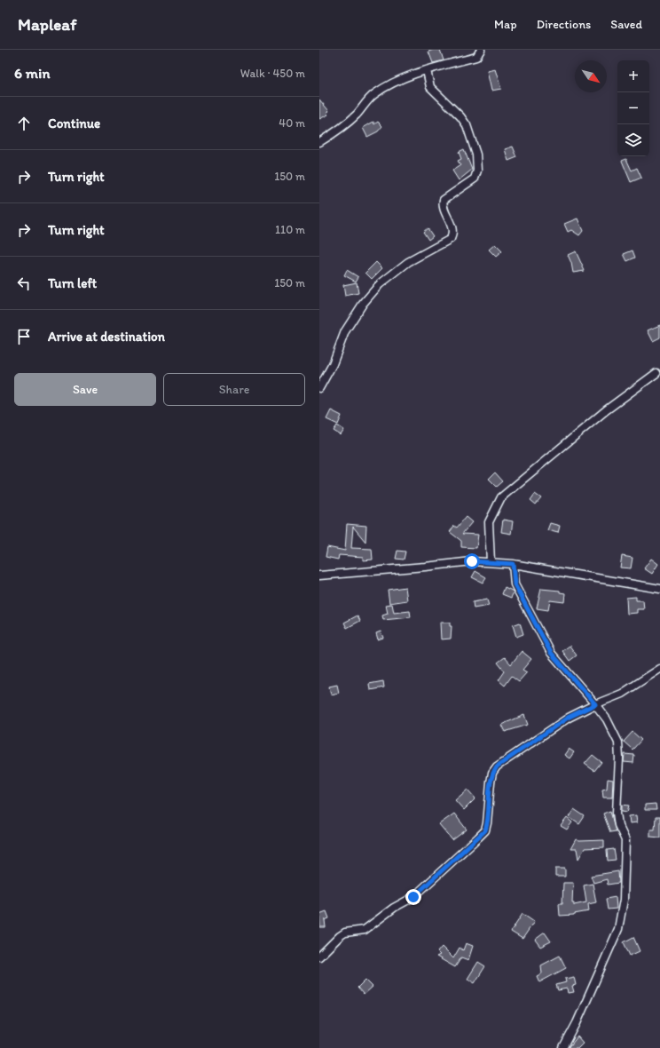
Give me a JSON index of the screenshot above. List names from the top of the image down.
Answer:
{
  "north": "bottom right",
  "page": {
    "header": "Mapleaf",
    "nav": ["Map", "Directions", "Saved"],
    "heading": ["6 min", "Walk · 450 m"],
    "map_buttons": ["+", "−"],
    "list": [
      ["Continue", "40 m"],
      ["Turn right", "150 m"],
      ["Turn right", "110 m"],
      ["Turn left", "150 m"],
      "Arrive at destination"
    ],
    "buttons": ["Save", "Share"]
  }
}
